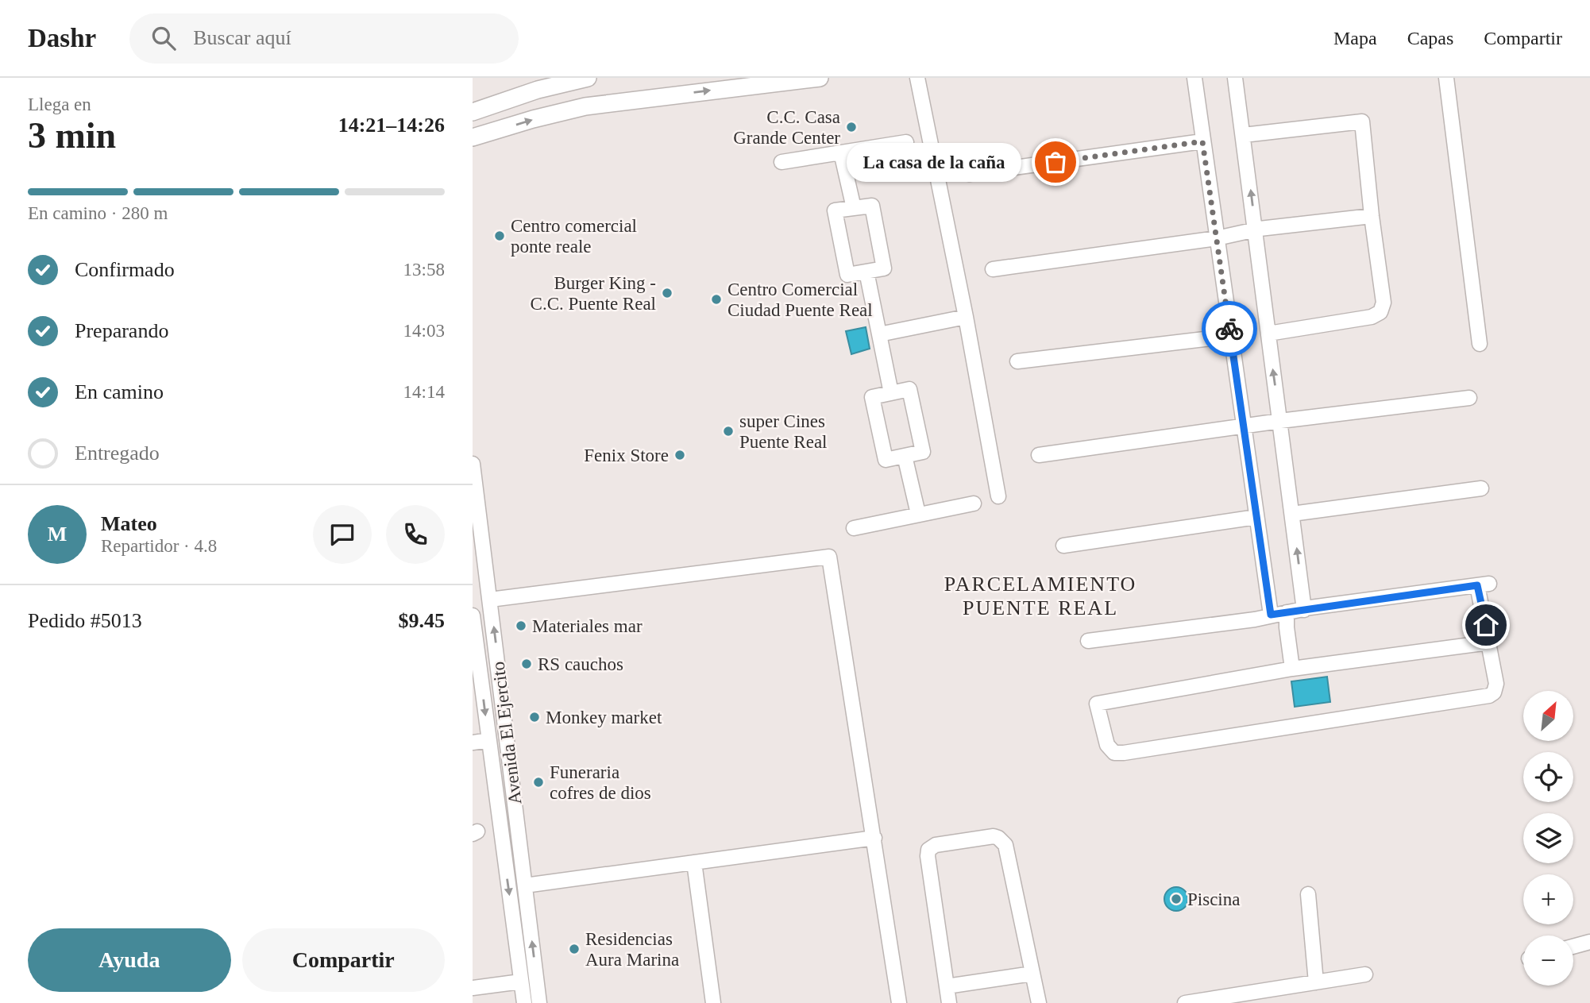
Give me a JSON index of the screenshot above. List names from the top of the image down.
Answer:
{
  "streets": {
    "street": ["Avenida El Ejercito"]
  },
  "districts": ["PARCELAMIENTO PUENTE REAL"],
  "places": [
    "C.C. Casa Grande Center",
    "La casa de la caña",
    "Centro comercial ponte reale",
    "Burger King - C.C. Puente Real",
    "Centro Comercial Ciudad Puente Real",
    "super Cines Puente Real",
    "Fenix Store",
    "Materiales mar",
    "RS cauchos",
    "Monkey market",
    "Funeraria cofres de dios",
    "Piscina",
    "Residencias Aura Marina"
  ],
  "north": "top right",
  "page": {
    "header": "Dashr",
    "search": "Buscar aquí",
    "nav": ["Mapa", "Capas", "Compartir"],
    "heading": ["3 min", "Llega en", "14:21–14:26"],
    "panel": [
      "Mateo",
      "Repartidor · 4.8",
      "Pedido #5013",
      "$9.45"
    ],
    "bubble": "La casa de la caña",
    "bar": "En camino · 280 m",
    "list": [
      ["Confirmado", "13:58"],
      ["Preparando", "14:03"],
      ["En camino", "14:14"],
      "Entregado"
    ],
    "round": "M",
    "map_buttons": ["+", "−"],
    "buttons": ["Ayuda", "Compartir"]
  }
}
